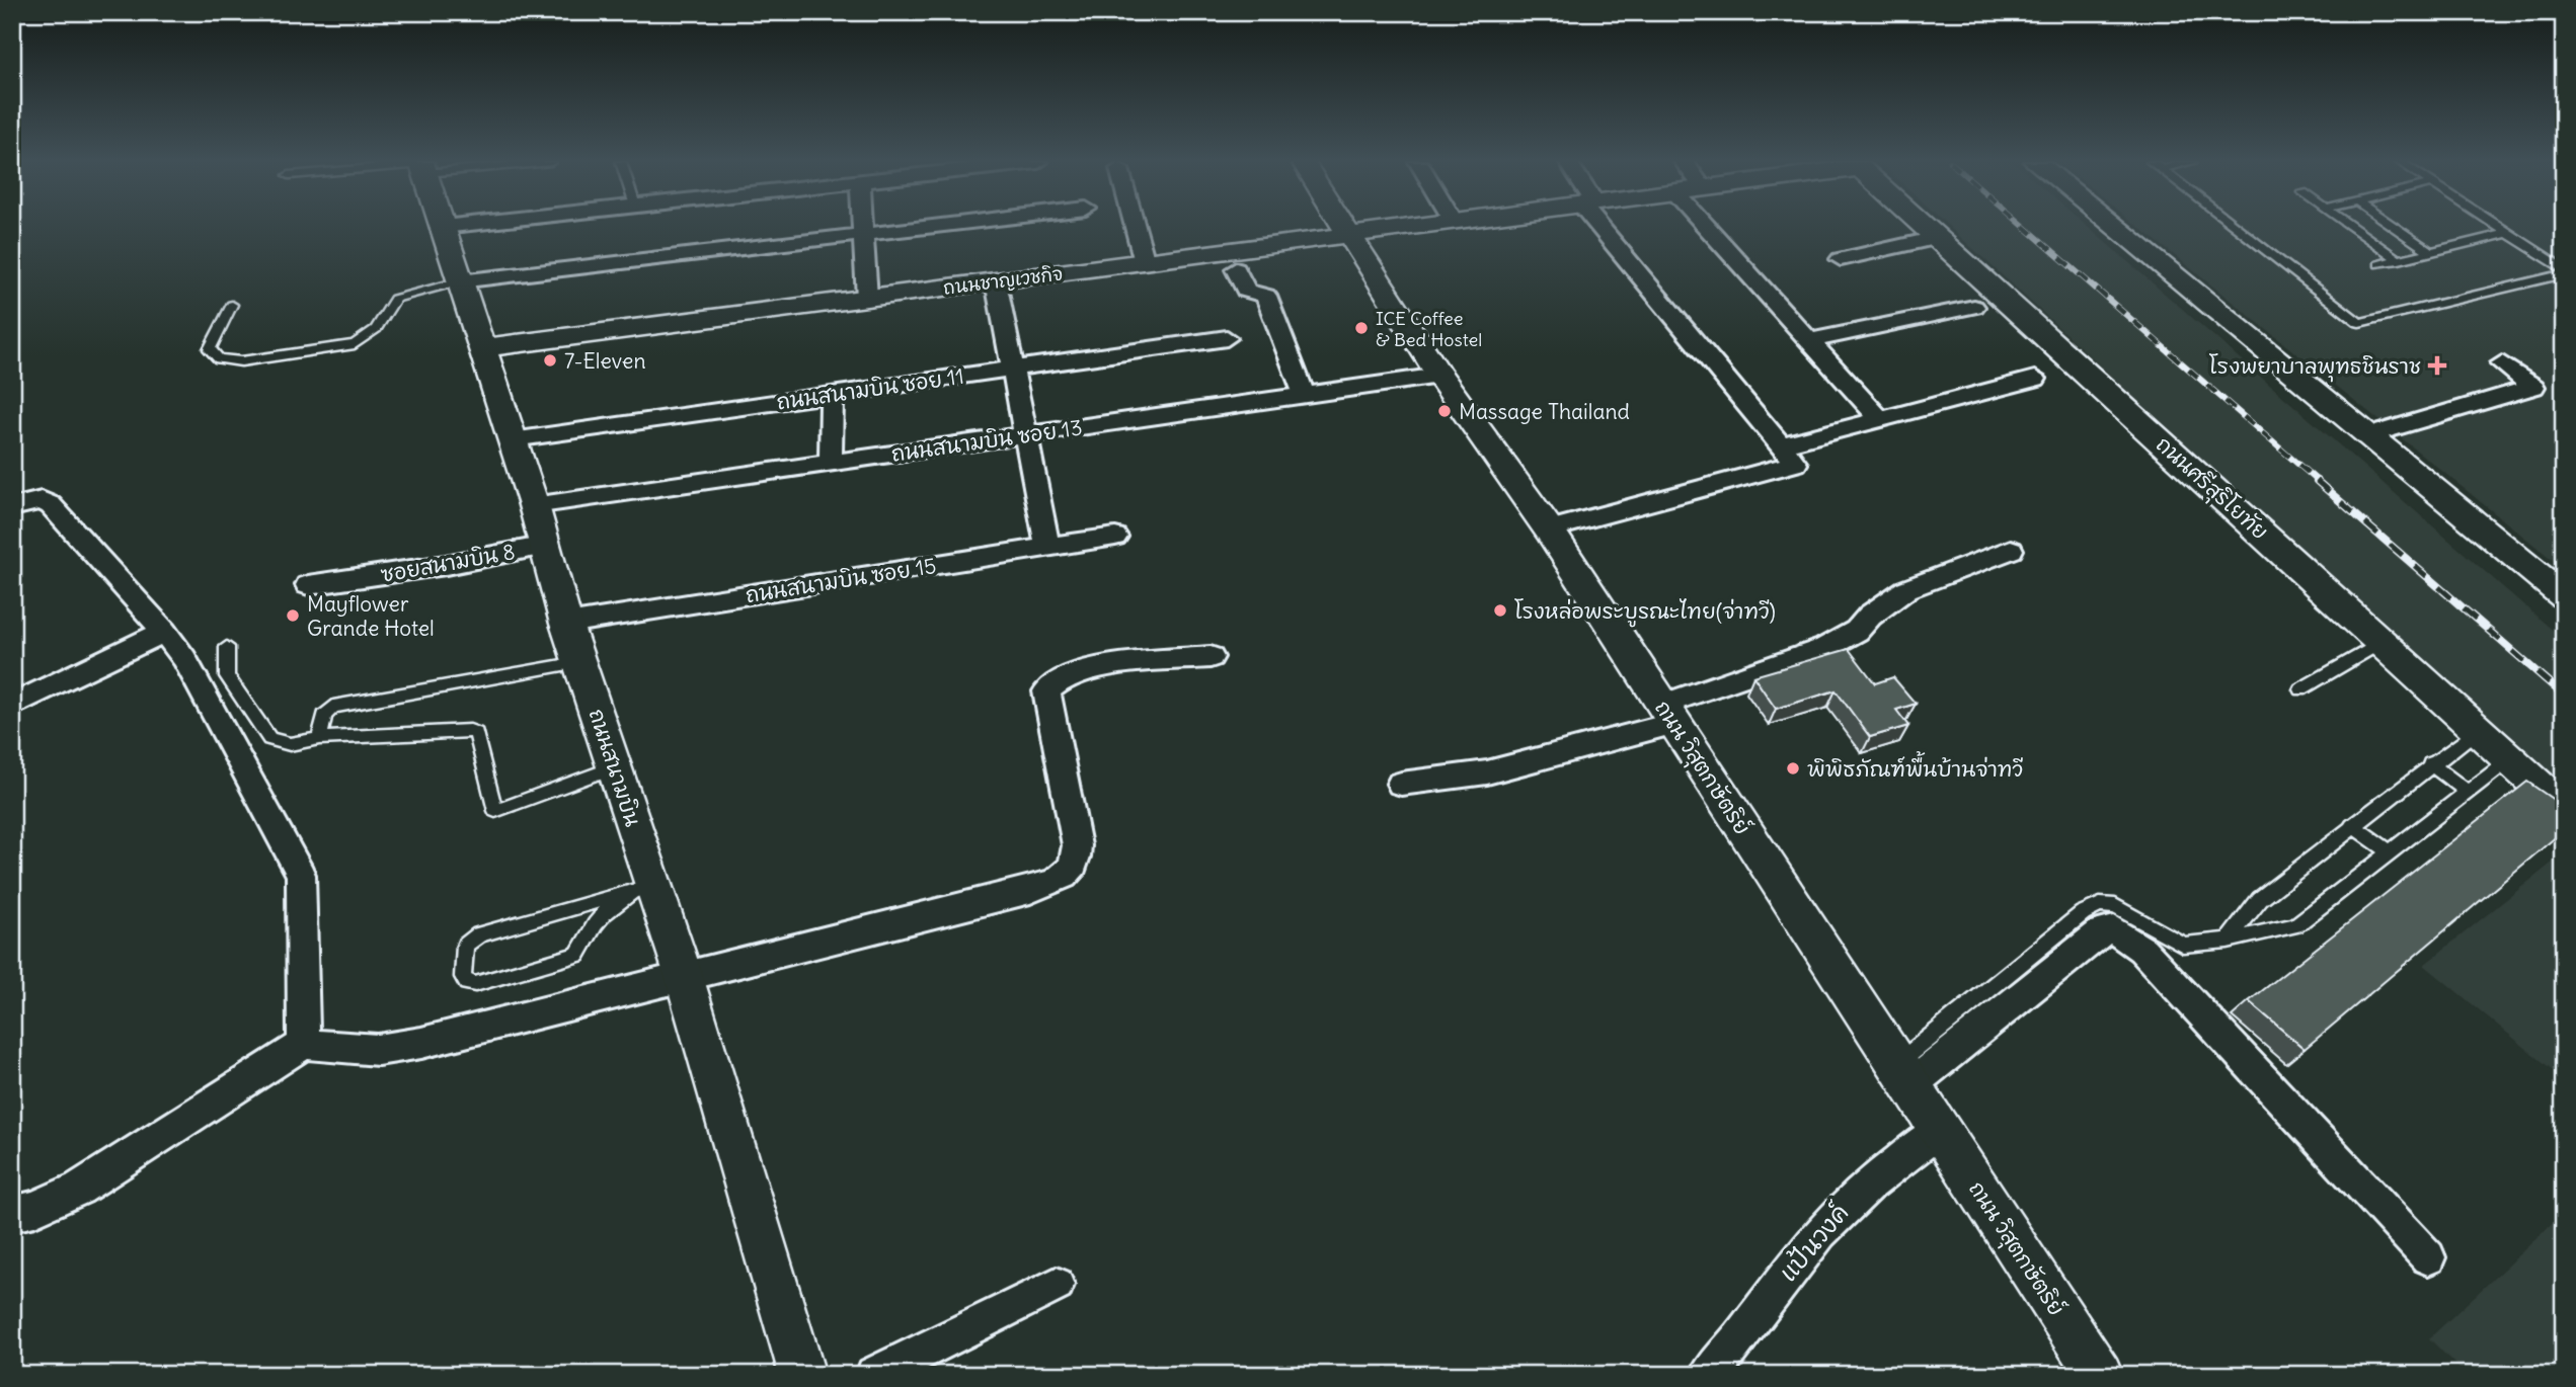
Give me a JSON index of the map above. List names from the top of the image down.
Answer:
{
  "streets": {
    "street": [
      "ถนนชาญเวชกิจ",
      "ถนนสนามบิน ซอย 11",
      "ถนนสนามบิน ซอย 13",
      "ถนนศรีสุริโยทัย",
      "ซอยสนามบิน 8",
      "ถนนสนามบิน ซอย 15",
      "ถนนสนามบิน",
      "ถนน วิสุตกษัตริย์",
      "แป้นวงค์"
    ]
  },
  "crossings": [
    ["ถนนชาญเวชกิจ", "ถนนสนามบิน"],
    ["ถนนชาญเวชกิจ", "ถนน วิสุตกษัตริย์"],
    ["ถนนสนามบิน ซอย 11", "ถนนสนามบิน"],
    ["ถนนสนามบิน ซอย 13", "ถนนสนามบิน"],
    ["ถนนสนามบิน ซอย 13", "ถนน วิสุตกษัตริย์"],
    ["ซอยสนามบิน 8", "ถนนสนามบิน"],
    ["ถนนสนามบิน ซอย 15", "ถนนสนามบิน"],
    ["ถนน วิสุตกษัตริย์", "แป้นวงค์"]
  ],
  "places": {
    "other": [
      "ICE Coffee & Bed Hostel",
      "7-Eleven",
      "Massage Thailand",
      "โรงหล่อพระบูรณะไทย(จ่าทวี)",
      "Mayflower Grande Hotel",
      "พิพิธภัณฑ์พื้นบ้านจ่าทวี"
    ],
    "health": ["โรงพยาบาลพุทธชินราช"]
  }
}
